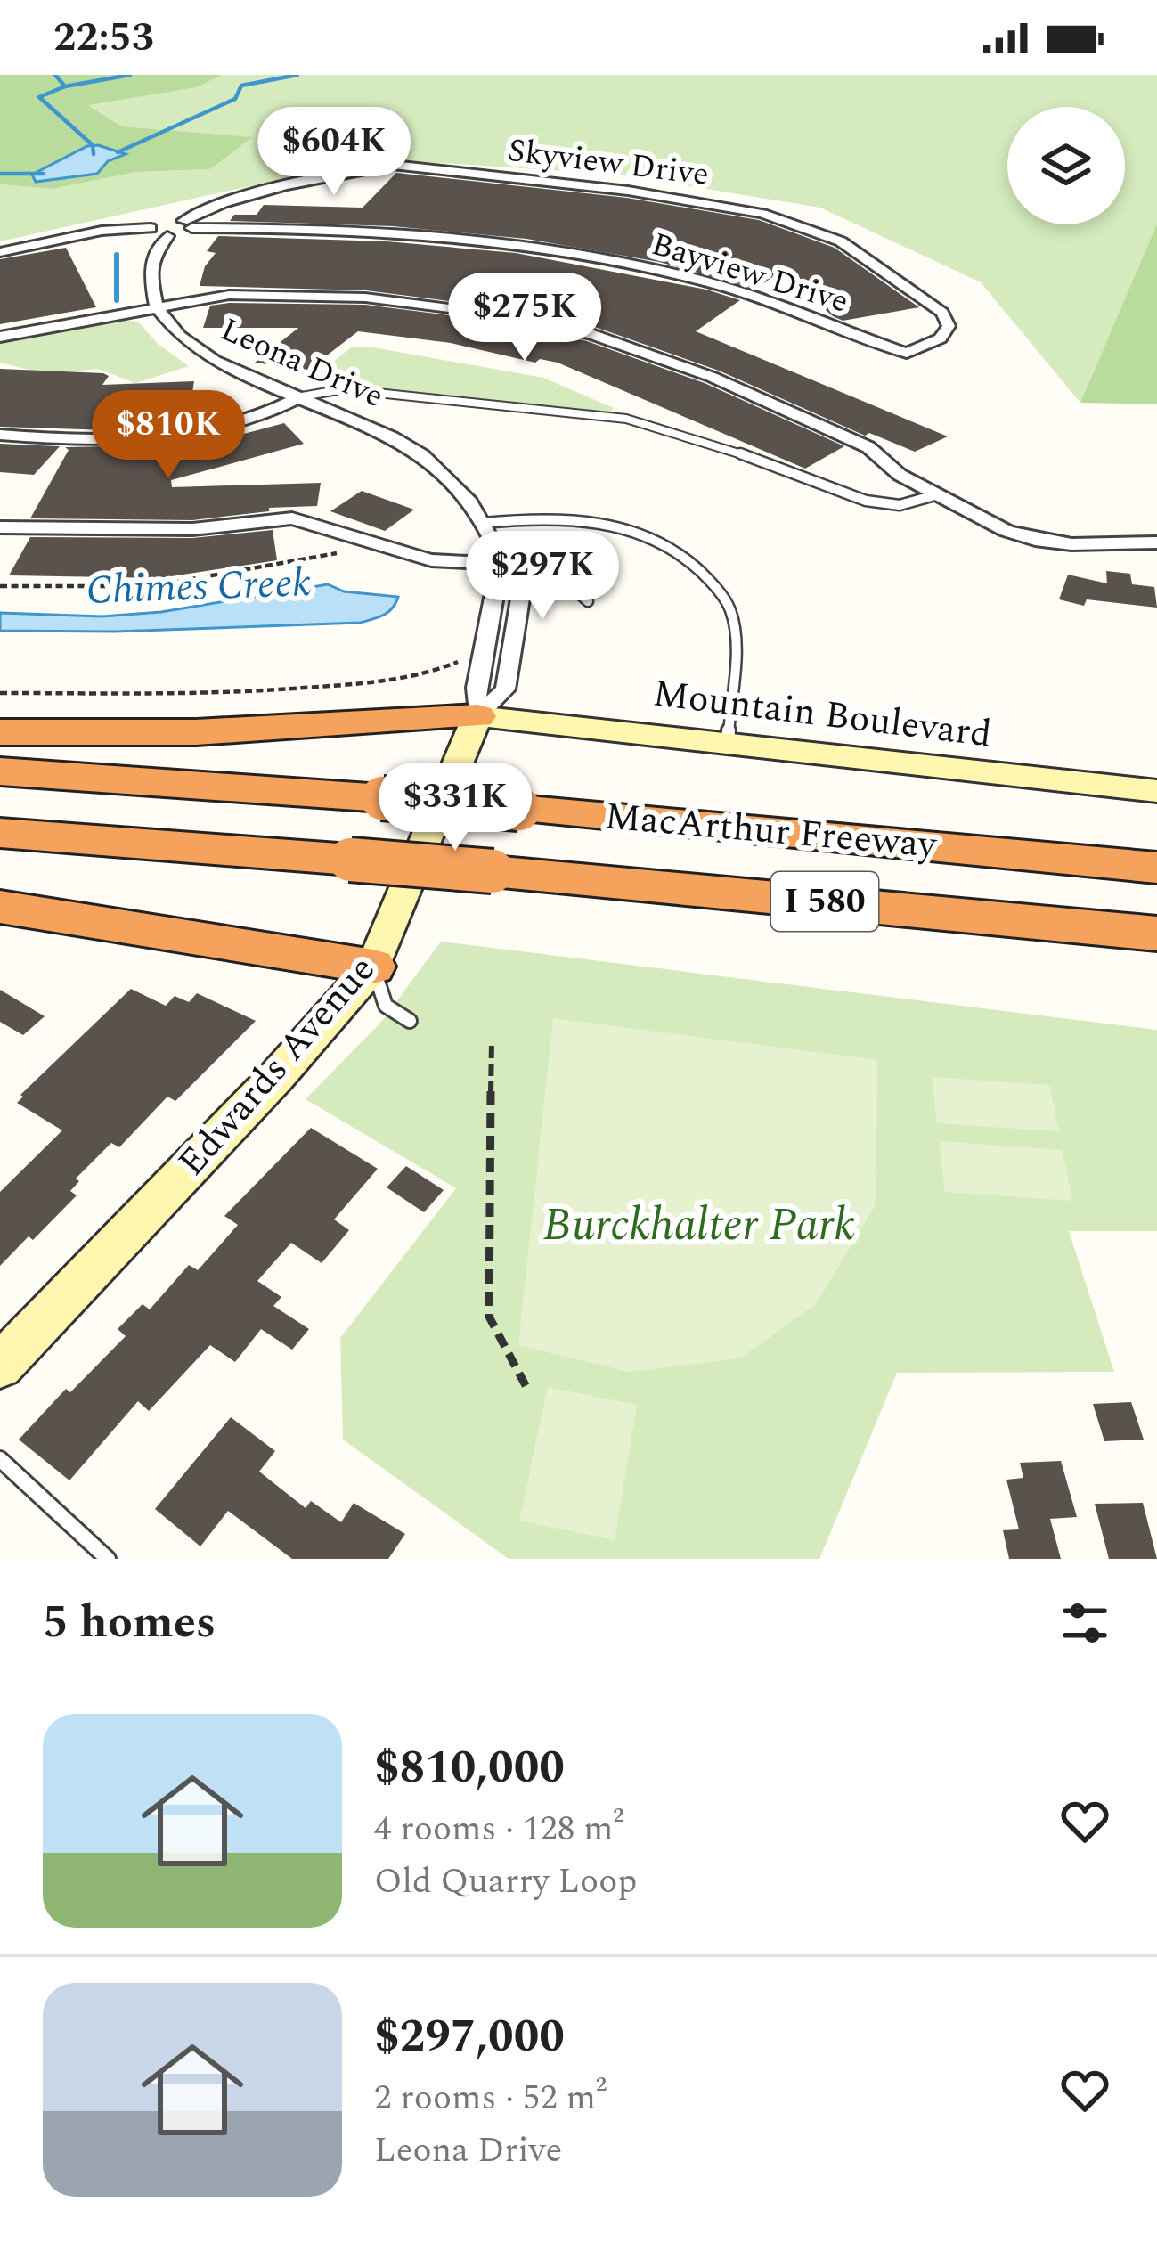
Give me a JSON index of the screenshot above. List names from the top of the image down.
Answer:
{
  "streets": {
    "highway": ["MacArthur Freeway", "I 580"],
    "main road": ["Mountain Boulevard", "Edwards Avenue"],
    "street": ["Skyview Drive", "Bayview Drive", "Leona Drive"]
  },
  "crossings": [
    ["Skyview Drive", "Bayview Drive"],
    ["Leona Drive", "Mountain Boulevard"],
    ["Leona Drive", "Edwards Avenue"],
    ["Mountain Boulevard", "Edwards Avenue"]
  ],
  "water": ["Chimes Creek"],
  "parks": ["Burckhalter Park"],
  "page": {
    "status": "22:53",
    "price": [
      "$604K",
      "$275K",
      "$810K",
      "$297K",
      "$331K"
    ],
    "heading": "5 homes",
    "list": [
      {
        "name": "$810,000",
        "note": "4 rooms · 128 m² · Old Quarry Loop"
      },
      {
        "name": "$297,000",
        "note": "2 rooms · 52 m² · Leona Drive"
      }
    ]
  }
}
